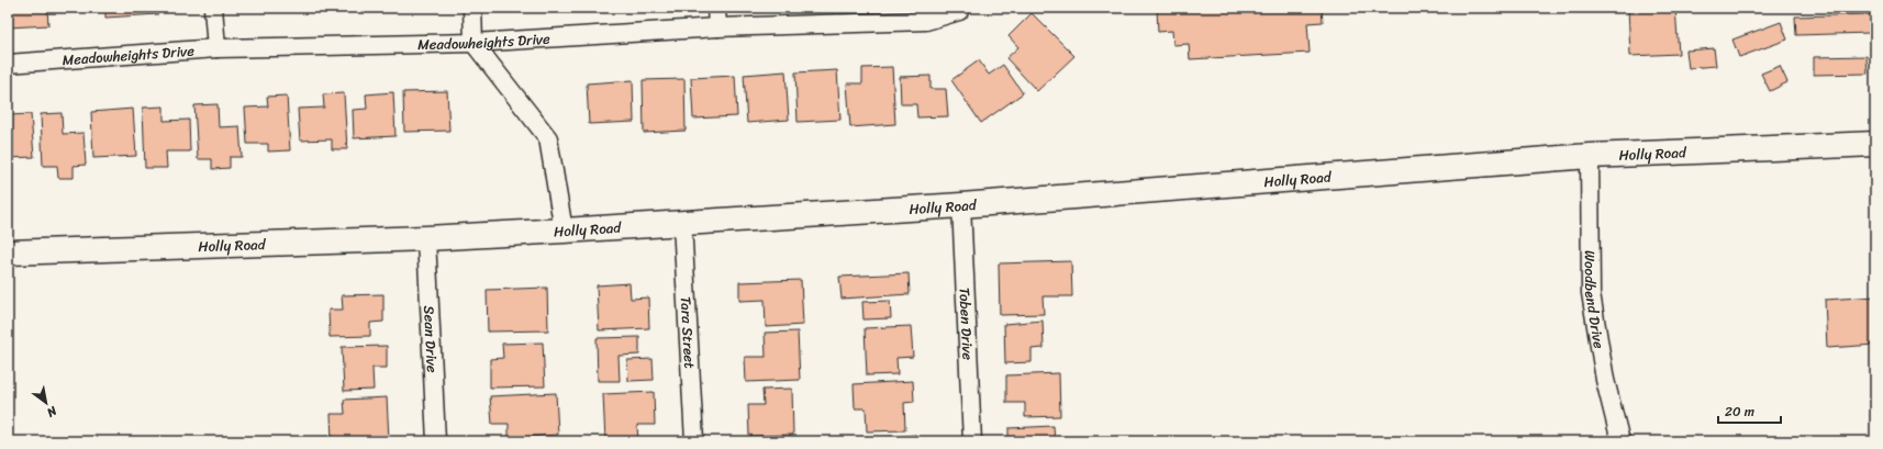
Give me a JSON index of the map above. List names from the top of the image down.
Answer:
{
  "streets": {
    "main road": ["Holly Road"],
    "street": [
      "Meadowheights Drive",
      "Woodbend Drive",
      "Toben Drive",
      "Tara Street",
      "Sean Drive"
    ]
  },
  "crossings": [
    ["Holly Road", "Woodbend Drive"],
    ["Holly Road", "Toben Drive"],
    ["Holly Road", "Tara Street"],
    ["Holly Road", "Sean Drive"]
  ],
  "scale_bar": "20 m",
  "north": "bottom right"
}
